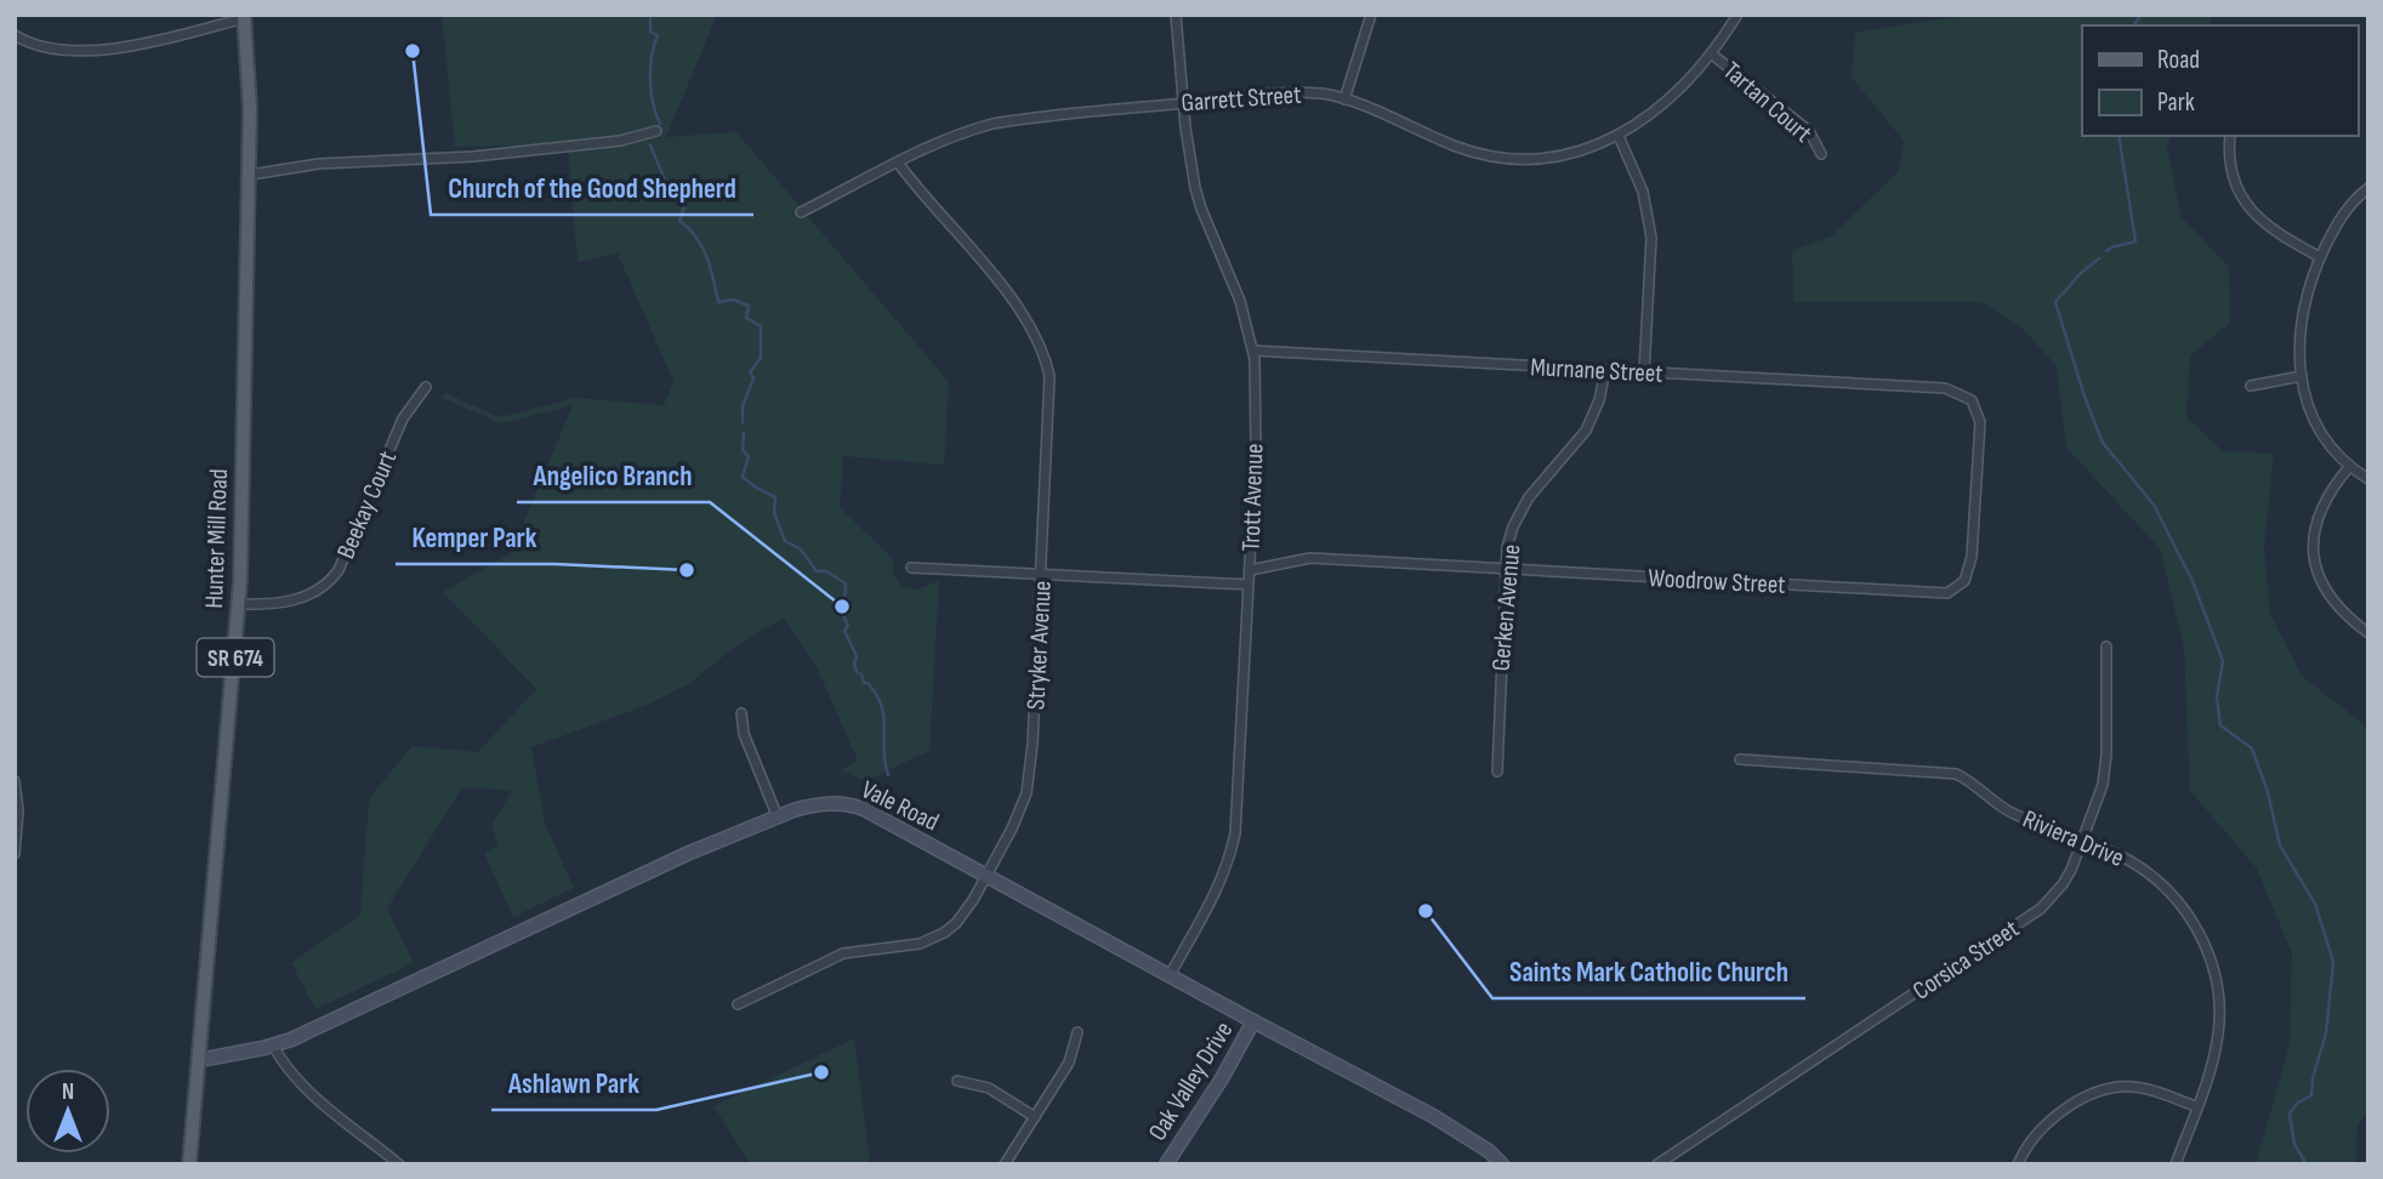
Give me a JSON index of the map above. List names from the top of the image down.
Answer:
{
  "streets": {
    "main road": [
      "Hunter Mill Road",
      "SR 674",
      "Vale Road",
      "Oak Valley Drive"
    ],
    "street": [
      "Garrett Street",
      "Tartan Court",
      "Murnane Street",
      "Trott Avenue",
      "Beekay Court",
      "Woodrow Street",
      "Gerken Avenue",
      "Stryker Avenue",
      "Riviera Drive",
      "Corsica Street"
    ]
  },
  "crossings": [
    ["Garrett Street", "Tartan Court"],
    ["Garrett Street", "Trott Avenue"],
    ["Garrett Street", "Stryker Avenue"],
    ["Murnane Street", "Trott Avenue"],
    ["Murnane Street", "Woodrow Street"],
    ["Murnane Street", "Gerken Avenue"],
    ["Trott Avenue", "Woodrow Street"],
    ["Trott Avenue", "Vale Road"],
    ["Beekay Court", "Hunter Mill Road"],
    ["Hunter Mill Road", "Vale Road"],
    ["Woodrow Street", "Gerken Avenue"],
    ["Stryker Avenue", "Vale Road"],
    ["Vale Road", "Oak Valley Drive"],
    ["Riviera Drive", "Corsica Street"]
  ],
  "places": [
    "Church of the Good Shepherd",
    "Kemper Park",
    "Angelico Branch",
    "Saints Mark Catholic Church",
    "Ashlawn Park"
  ],
  "legend": ["Road", "Park"],
  "north": "top"
}
